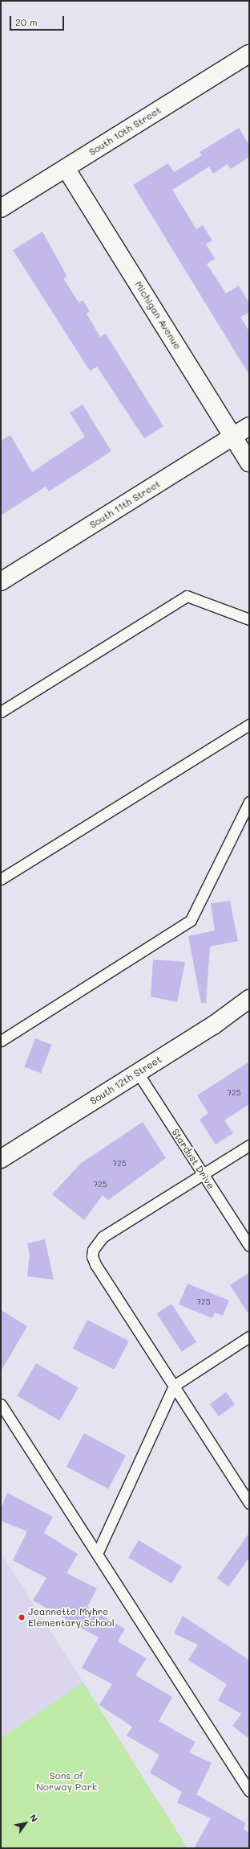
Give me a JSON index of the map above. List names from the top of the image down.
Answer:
{
  "streets": {
    "street": [
      "South 10th Street",
      "Michigan Avenue",
      "South 11th Street",
      "South 12th Street"
    ],
    "lane": ["Stardust Drive"]
  },
  "crossings": [
    ["South 10th Street", "Michigan Avenue"],
    ["Michigan Avenue", "South 11th Street"],
    ["South 12th Street", "Stardust Drive"]
  ],
  "parks": ["Sons of Norway Park"],
  "places": ["Jeannette Myhre Elementary School"],
  "house_numbers": [
    "725",
    "725",
    "725",
    "725"
  ],
  "scale_bar": "20 m",
  "north": "top right"
}
